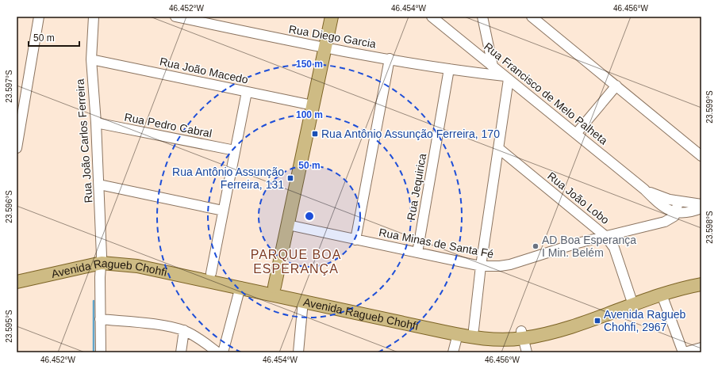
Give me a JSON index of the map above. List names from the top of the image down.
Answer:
{
  "streets": {
    "main road": ["Avenida Ragueb Chohfi"],
    "street": [
      "Rua Diego Garcia",
      "Rua João Macedo",
      "Rua Francisco de Melo Palheta",
      "Rua Pedro Cabral",
      "Rua João Carlos Ferreira",
      "Rua Jequirica",
      "Rua João Lobo",
      "Rua Minas de Santa Fé"
    ]
  },
  "crossings": [
    ["Rua Diego Garcia", "Rua Francisco de Melo Palheta"],
    ["Rua Diego Garcia", "Rua Jequirica"],
    ["Rua João Macedo", "Rua João Carlos Ferreira"],
    ["Rua Francisco de Melo Palheta", "Rua Minas de Santa Fé"],
    ["Rua Pedro Cabral", "Rua João Carlos Ferreira"],
    ["Rua João Carlos Ferreira", "Avenida Ragueb Chohfi"],
    ["Rua Jequirica", "Rua Minas de Santa Fé"],
    ["Rua João Lobo", "Rua Minas de Santa Fé"],
    ["Rua João Lobo", "Avenida Ragueb Chohfi"]
  ],
  "districts": ["PARQUE BOA ESPERANÇA"],
  "places": {
    "transit": ["Rua Antônio Assunção Ferreira, 170", "Rua Antônio Assunção Ferreira, 131", "Avenida Ragueb Chohfi, 2967"],
    "other": ["AD Boa Esperança I Min. Belém"]
  },
  "scale_bar": "50 m",
  "coordinates": [
    "46.452°W",
    "46.454°W",
    "46.456°W",
    "23.597°S",
    "23.599°S",
    "23.596°S",
    "23.598°S",
    "23.595°S"
  ],
  "rings": ["150 m", "100 m", "50 m"]
}
